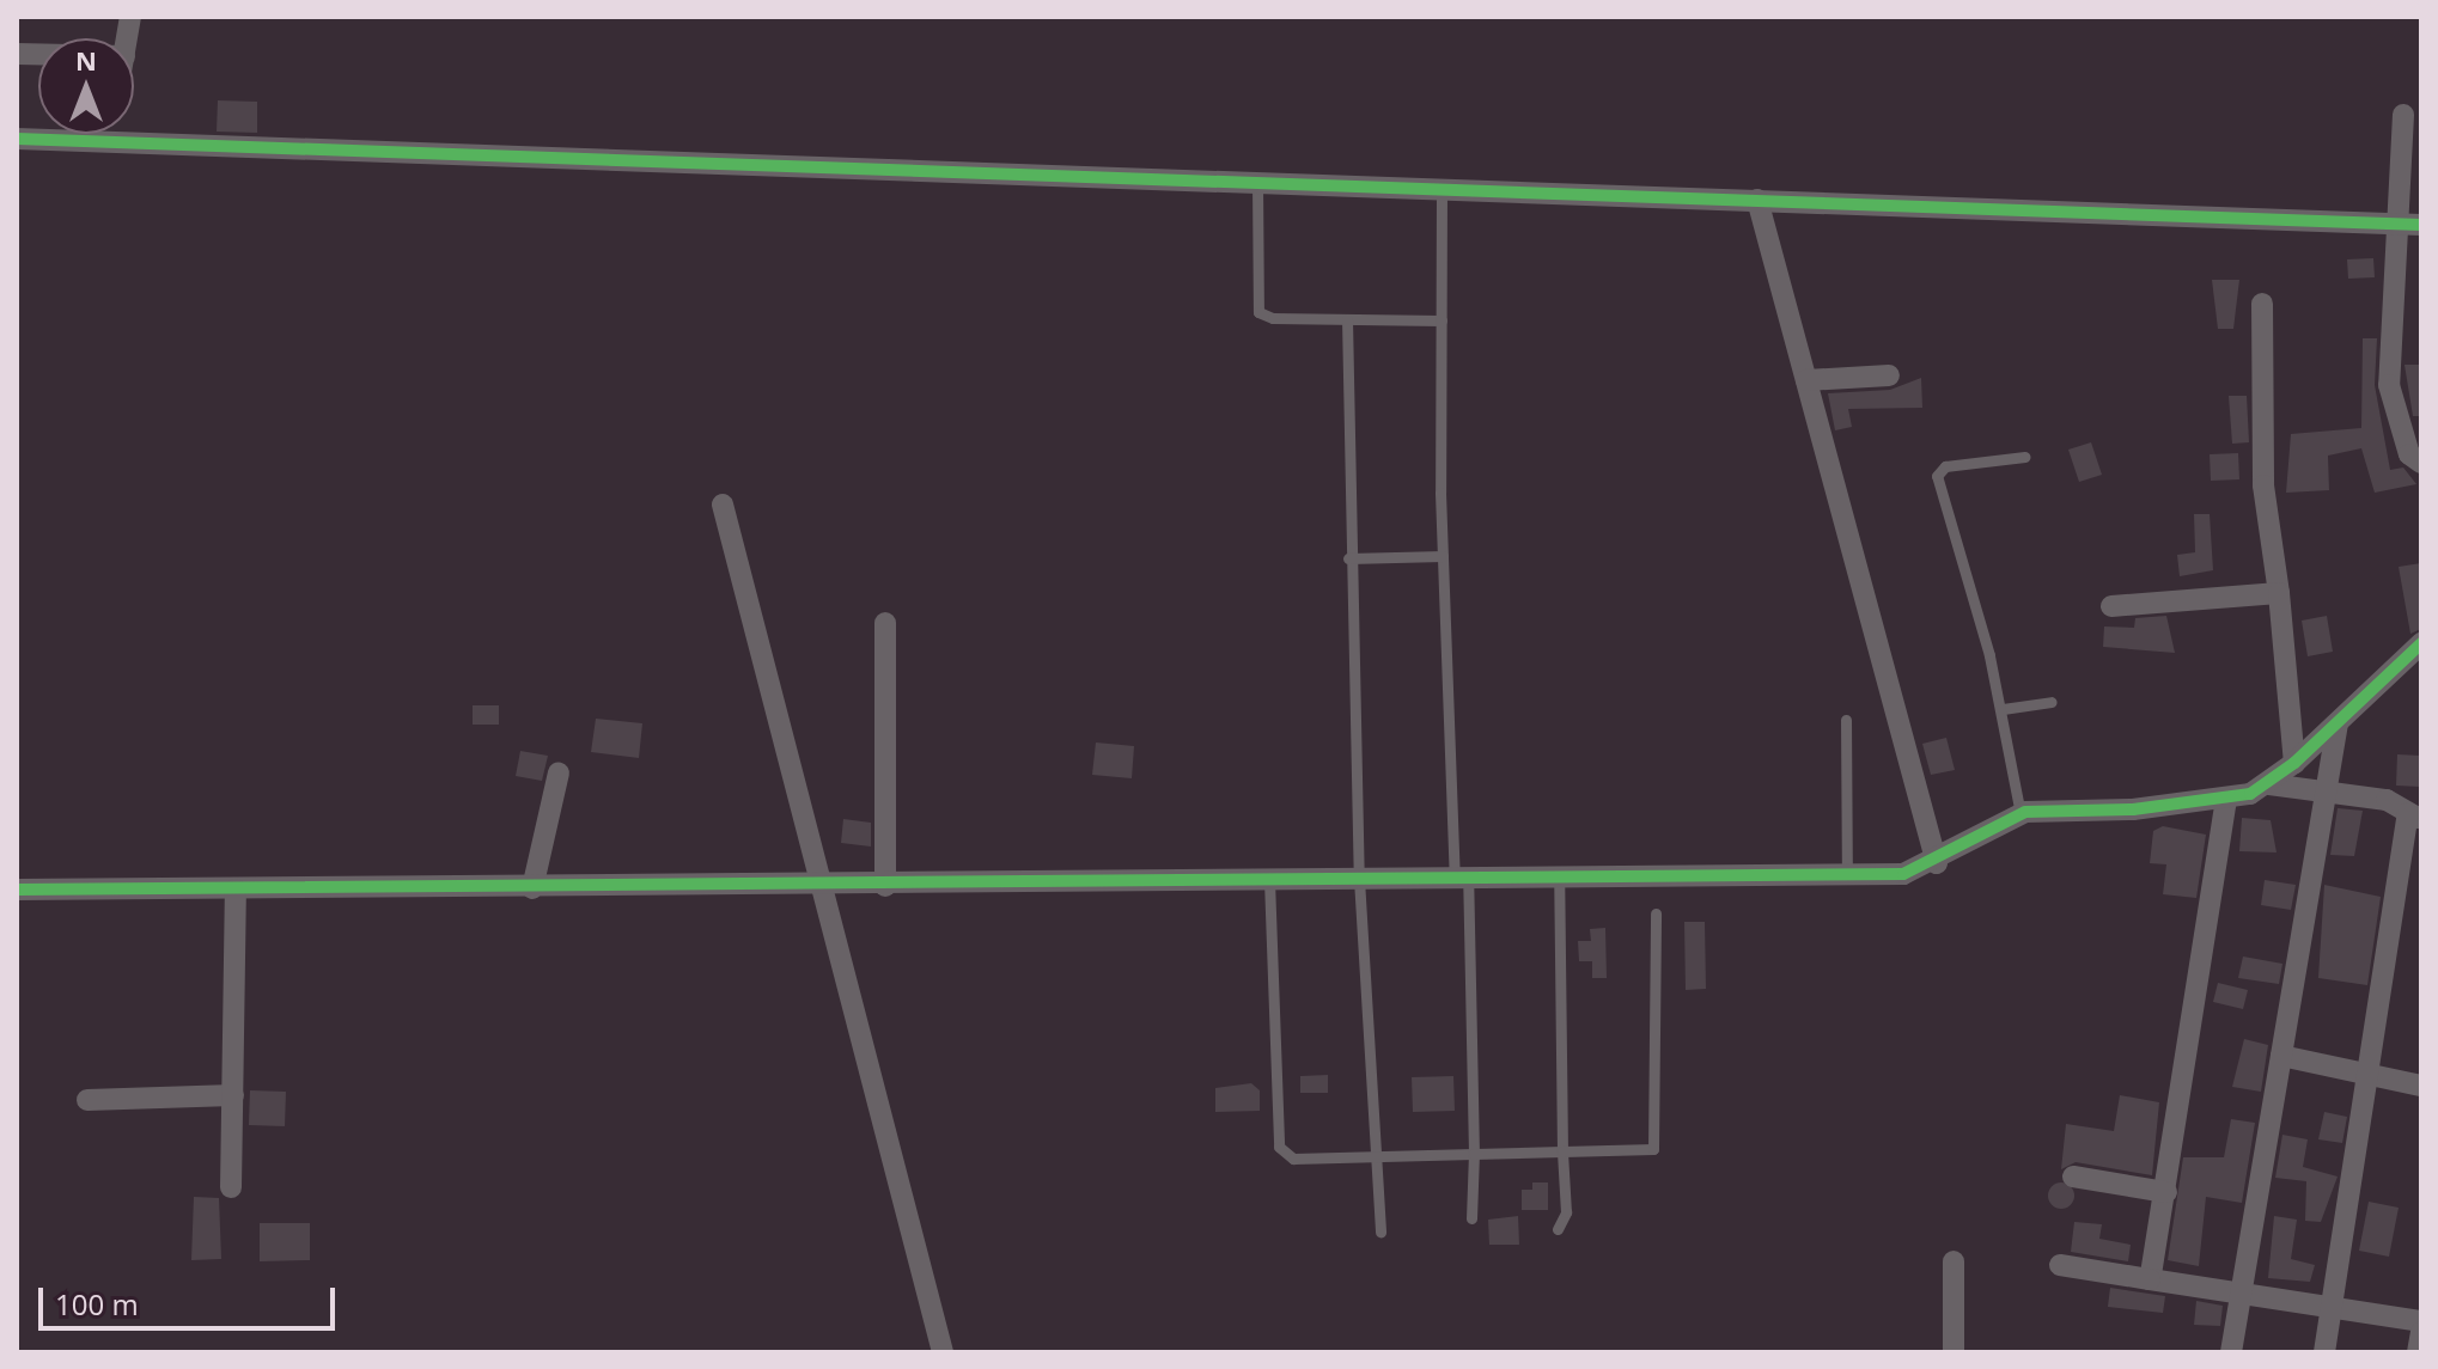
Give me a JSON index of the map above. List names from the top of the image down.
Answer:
{
  "scale_bar": "100 m",
  "north": "top"
}
